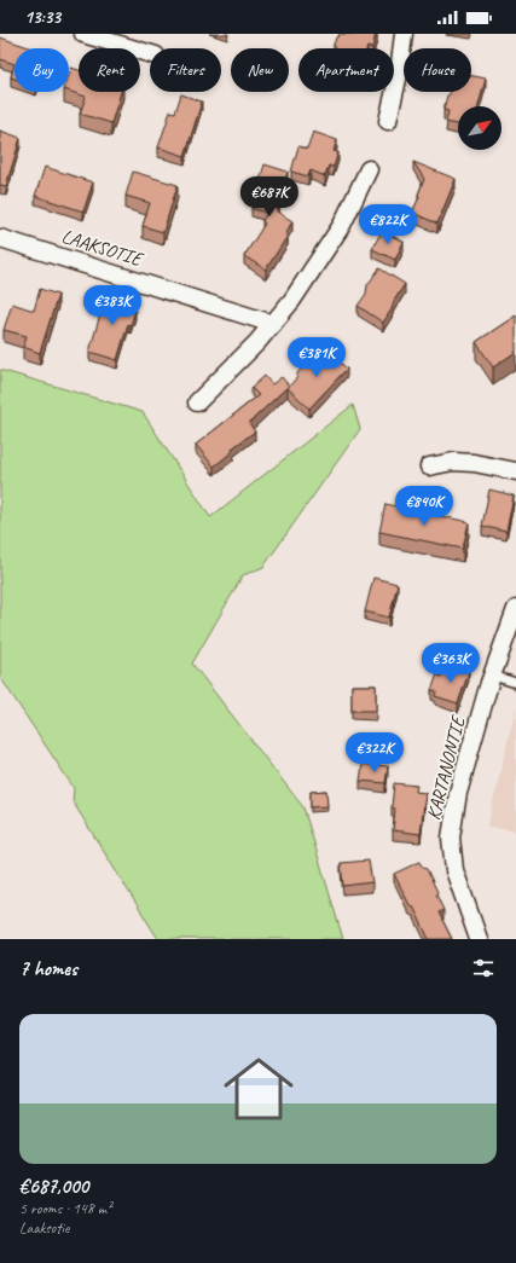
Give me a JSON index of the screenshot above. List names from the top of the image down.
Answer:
{
  "streets": {
    "street": ["LAAKSOTIE", "KARTANONTIE"]
  },
  "north": "top right",
  "page": {
    "status": "13:33",
    "chip": [
      "Buy",
      "Rent",
      "Filters",
      "New",
      "Apartment",
      "House"
    ],
    "price": [
      "€687K",
      "€822K",
      "€383K",
      "€381K",
      "€840K",
      "€363K",
      "€322K"
    ],
    "heading": "7 homes",
    "list": [
      {
        "name": "€687,000",
        "note": "5 rooms · 148 m² · Laaksotie"
      }
    ]
  }
}
